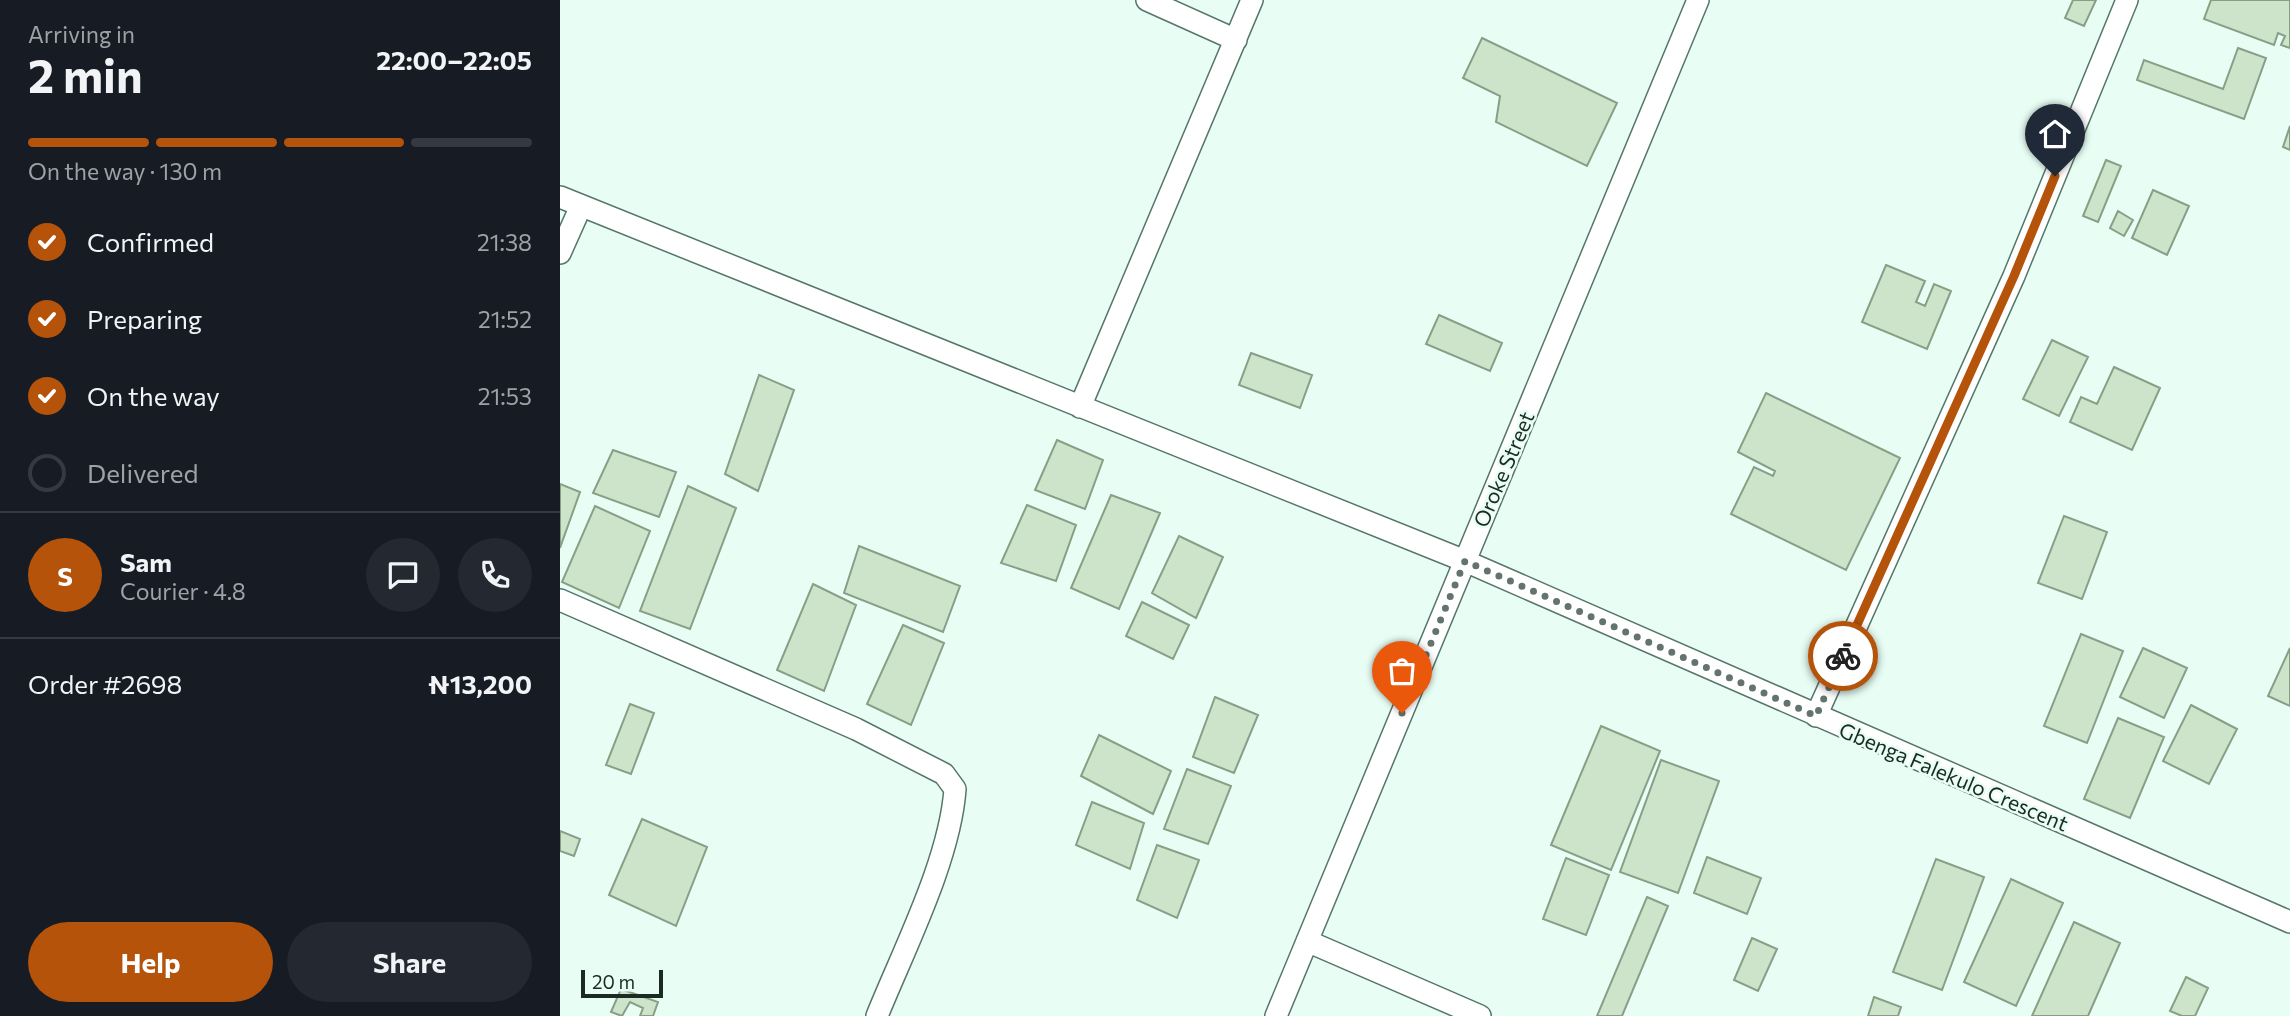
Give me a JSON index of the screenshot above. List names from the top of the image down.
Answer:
{
  "streets": {
    "street": ["Oroke Street", "Gbenga Falekulo Crescent"]
  },
  "crossings": [
    ["Oroke Street", "Gbenga Falekulo Crescent"]
  ],
  "scale_bar": "20 m",
  "page": {
    "heading": ["2 min", "Arriving in", "22:00–22:05"],
    "panel": [
      "Sam",
      "Courier · 4.8",
      "Order #2698",
      "₦13,200"
    ],
    "bar": "On the way · 130 m",
    "list": [
      ["Confirmed", "21:38"],
      ["Preparing", "21:52"],
      ["On the way", "21:53"],
      "Delivered"
    ],
    "round": "S",
    "buttons": ["Help", "Share"],
    "scale": "20 m"
  }
}
